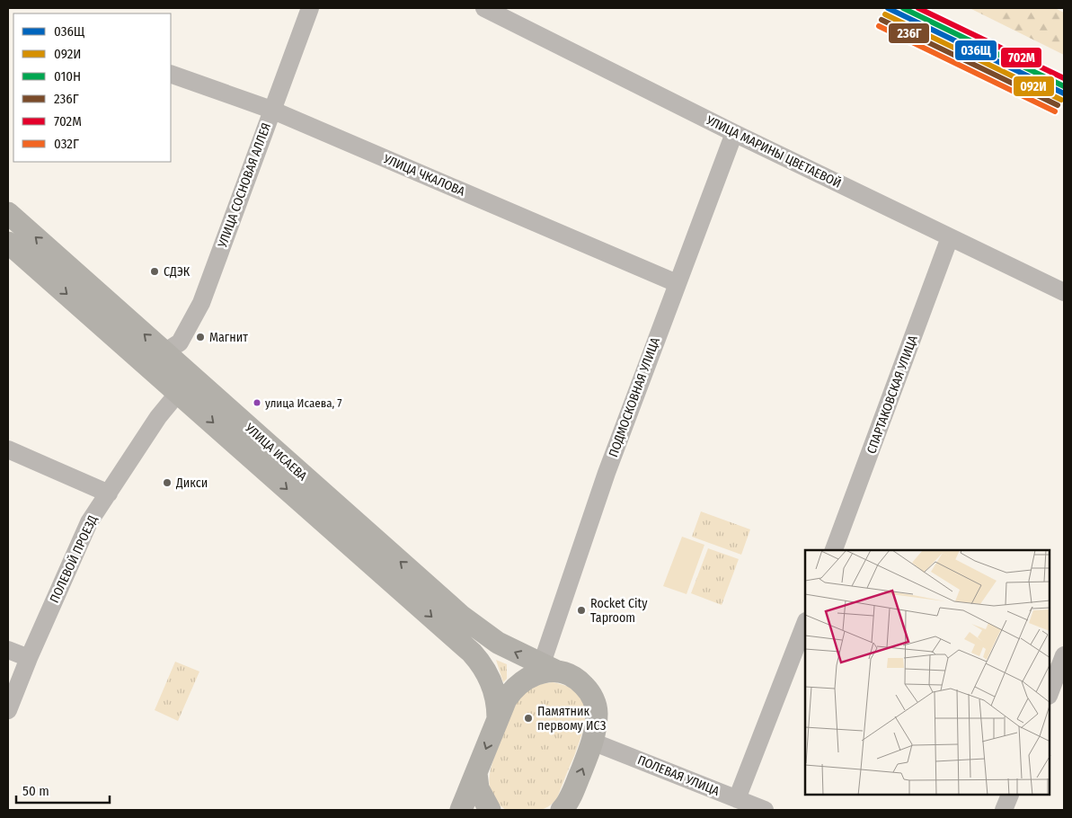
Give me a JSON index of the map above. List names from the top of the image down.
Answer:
{
  "streets": {
    "main road": ["УЛИЦА ИСАЕВА"],
    "street": [
      "УЛИЦА МАРИНЫ ЦВЕТАЕВОЙ",
      "УЛИЦА ЧКАЛОВА",
      "УЛИЦА СОСНОВАЯ АЛЛЕЯ",
      "СПАРТАКОВСКАЯ УЛИЦА",
      "ПОДМОСКОВНАЯ УЛИЦА",
      "ПОЛЕВОЙ ПРОЕЗД",
      "ПОЛЕВАЯ УЛИЦА"
    ]
  },
  "crossings": [
    ["УЛИЦА МАРИНЫ ЦВЕТАЕВОЙ", "СПАРТАКОВСКАЯ УЛИЦА"],
    ["УЛИЦА МАРИНЫ ЦВЕТАЕВОЙ", "ПОДМОСКОВНАЯ УЛИЦА"],
    ["УЛИЦА ЧКАЛОВА", "УЛИЦА СОСНОВАЯ АЛЛЕЯ"],
    ["УЛИЦА ЧКАЛОВА", "ПОДМОСКОВНАЯ УЛИЦА"],
    ["УЛИЦА СОСНОВАЯ АЛЛЕЯ", "УЛИЦА ИСАЕВА"],
    ["ПОДМОСКОВНАЯ УЛИЦА", "УЛИЦА ИСАЕВА"],
    ["УЛИЦА ИСАЕВА", "ПОЛЕВОЙ ПРОЕЗД"],
    ["УЛИЦА ИСАЕВА", "ПОЛЕВАЯ УЛИЦА"]
  ],
  "places": [
    "СДЭК",
    "Магнит",
    "улица Исаева, 7",
    "Дикси",
    "Rocket City Taproom",
    "Памятник первому ИСЗ"
  ],
  "lines": [
    "transit line 036Щ",
    "transit line 010Н",
    "transit line 702М",
    "transit line 092И",
    "transit line 236Г",
    "transit line 032Г"
  ],
  "legend": [
    "036Щ",
    "092И",
    "010Н",
    "236Г",
    "702М",
    "032Г"
  ],
  "scale_bar": "50 m"
}
